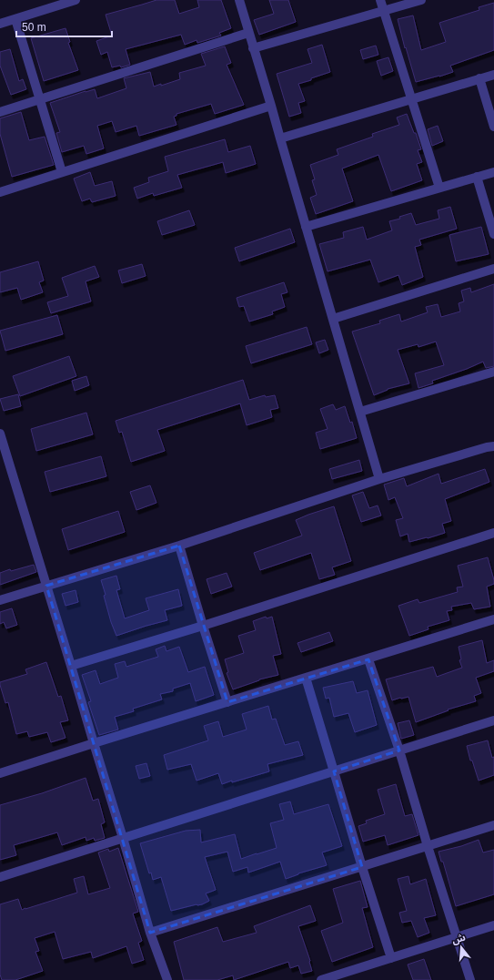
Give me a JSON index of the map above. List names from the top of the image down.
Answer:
{
  "scale_bar": "50 m",
  "north": "top"
}
